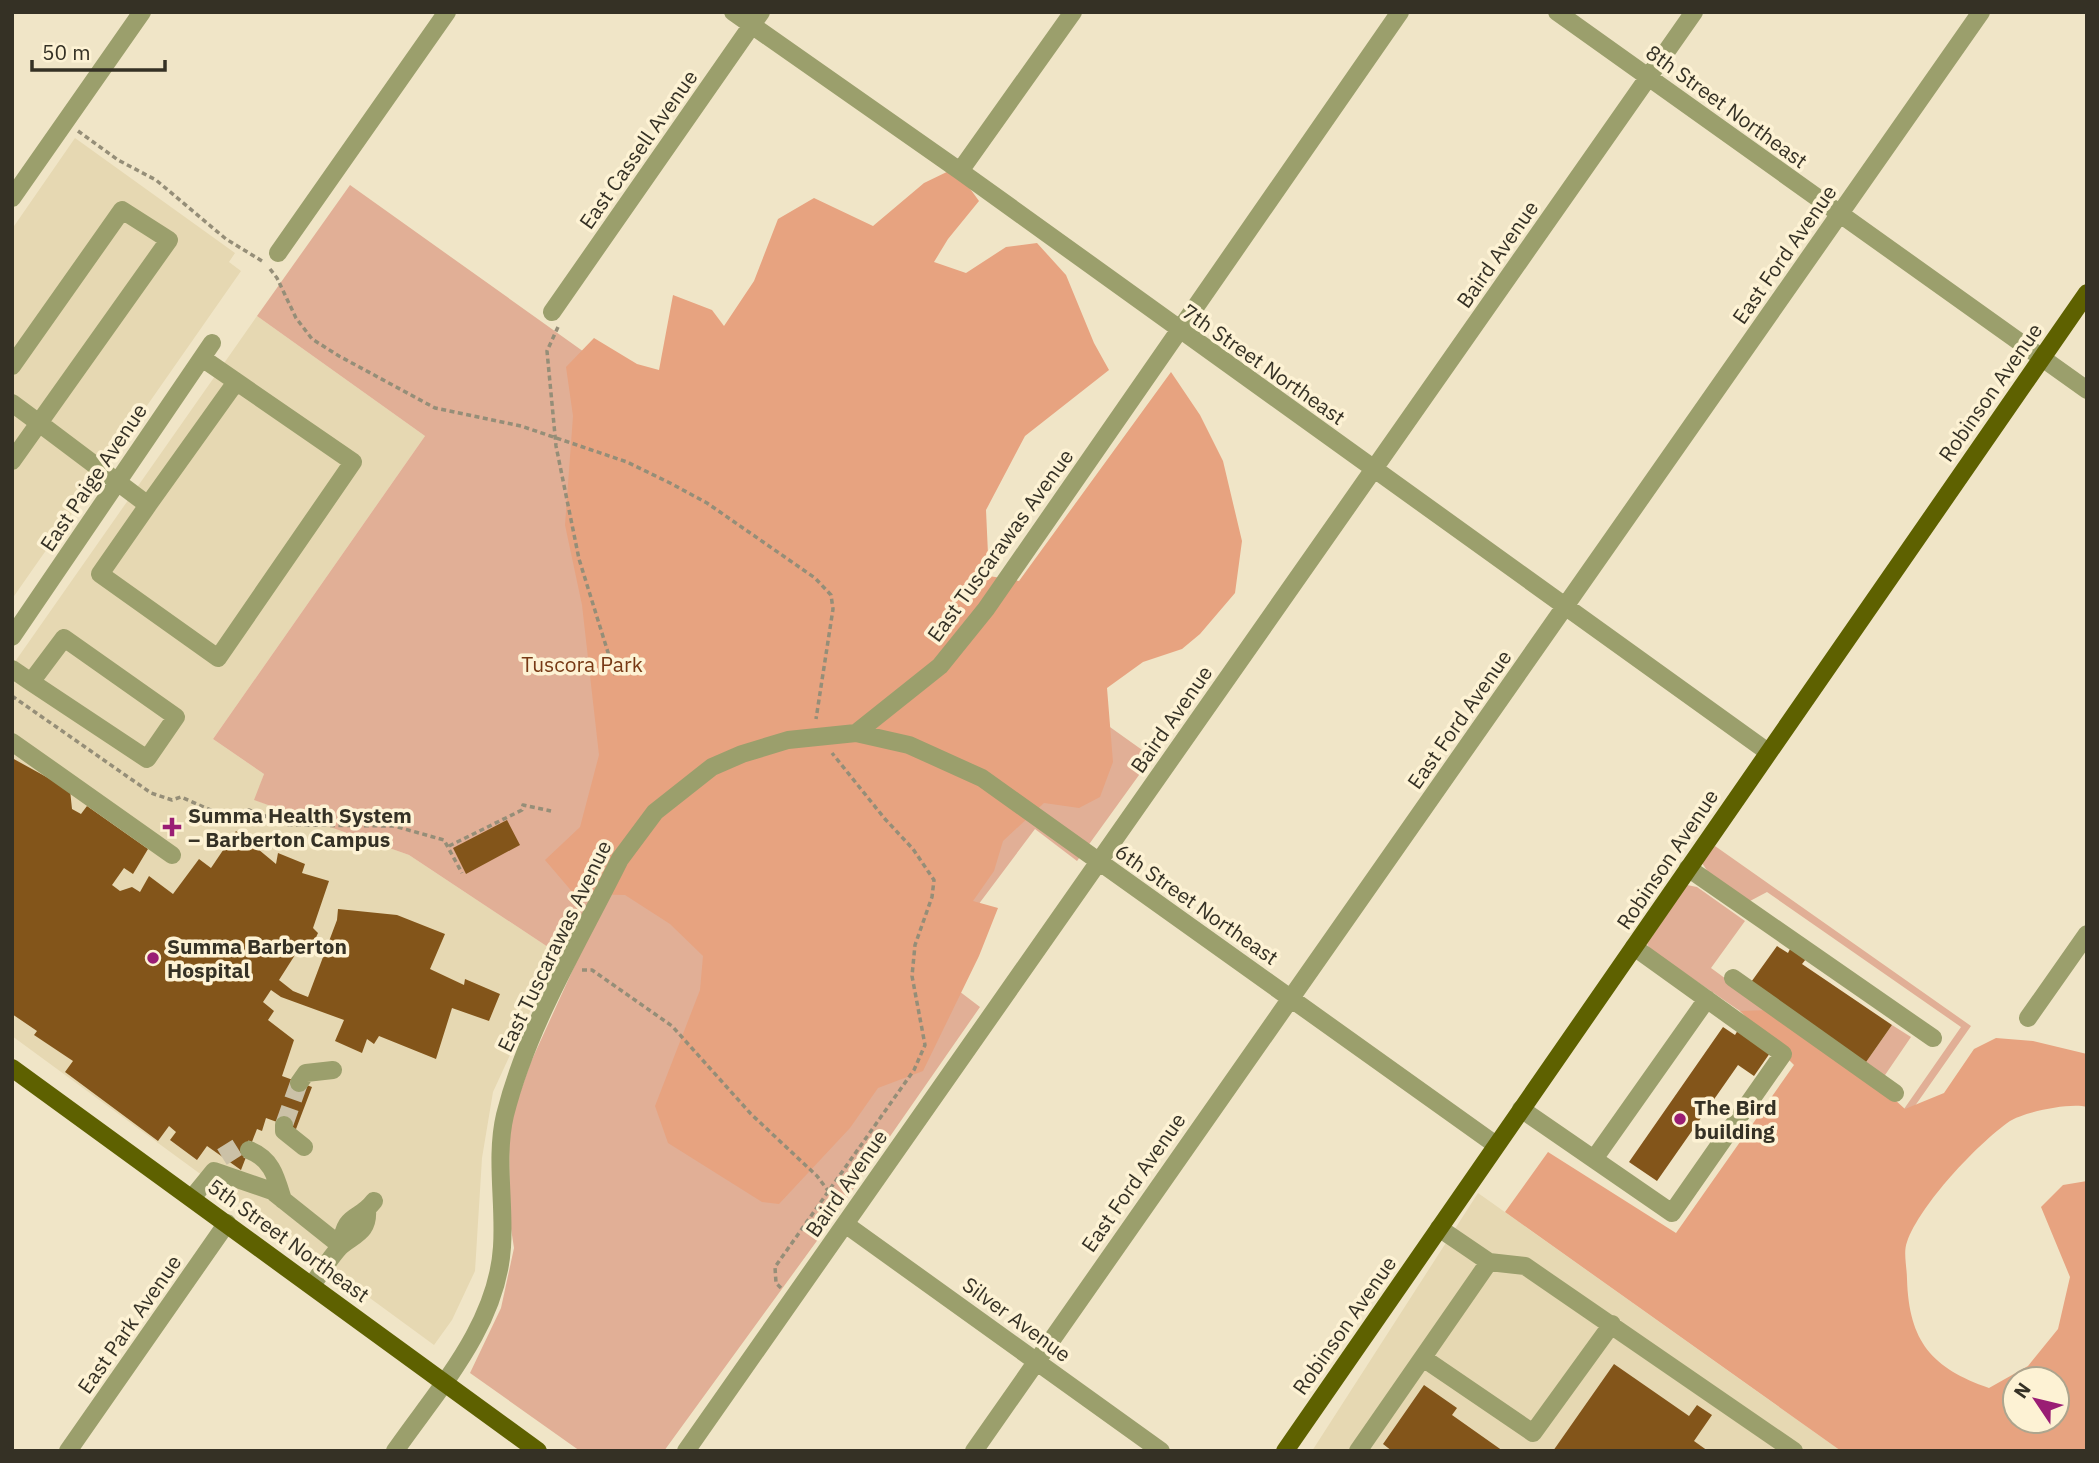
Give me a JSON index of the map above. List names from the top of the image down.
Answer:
{
  "streets": {
    "main road": ["Robinson Avenue", "5th Street Northeast"],
    "street": [
      "8th Street Northeast",
      "East Cassell Avenue",
      "Baird Avenue",
      "East Ford Avenue",
      "7th Street Northeast",
      "East Paige Avenue",
      "East Tuscarawas Avenue",
      "6th Street Northeast",
      "Silver Avenue",
      "East Park Avenue"
    ]
  },
  "crossings": [
    ["8th Street Northeast", "Baird Avenue"],
    ["8th Street Northeast", "East Ford Avenue"],
    ["8th Street Northeast", "Robinson Avenue"],
    ["East Cassell Avenue", "7th Street Northeast"],
    ["Baird Avenue", "7th Street Northeast"],
    ["Baird Avenue", "6th Street Northeast"],
    ["Baird Avenue", "Silver Avenue"],
    ["East Ford Avenue", "7th Street Northeast"],
    ["East Ford Avenue", "6th Street Northeast"],
    ["East Ford Avenue", "Silver Avenue"],
    ["7th Street Northeast", "Robinson Avenue"],
    ["7th Street Northeast", "East Tuscarawas Avenue"],
    ["Robinson Avenue", "6th Street Northeast"],
    ["East Tuscarawas Avenue", "6th Street Northeast"],
    ["East Tuscarawas Avenue", "5th Street Northeast"],
    ["5th Street Northeast", "East Park Avenue"]
  ],
  "parks": ["Tuscora Park"],
  "places": {
    "health": ["Summa Health System – Barberton Campus"],
    "other": ["Summa Barberton Hospital", "The Bird building"]
  },
  "scale_bar": "50 m",
  "north": "top left"
}
